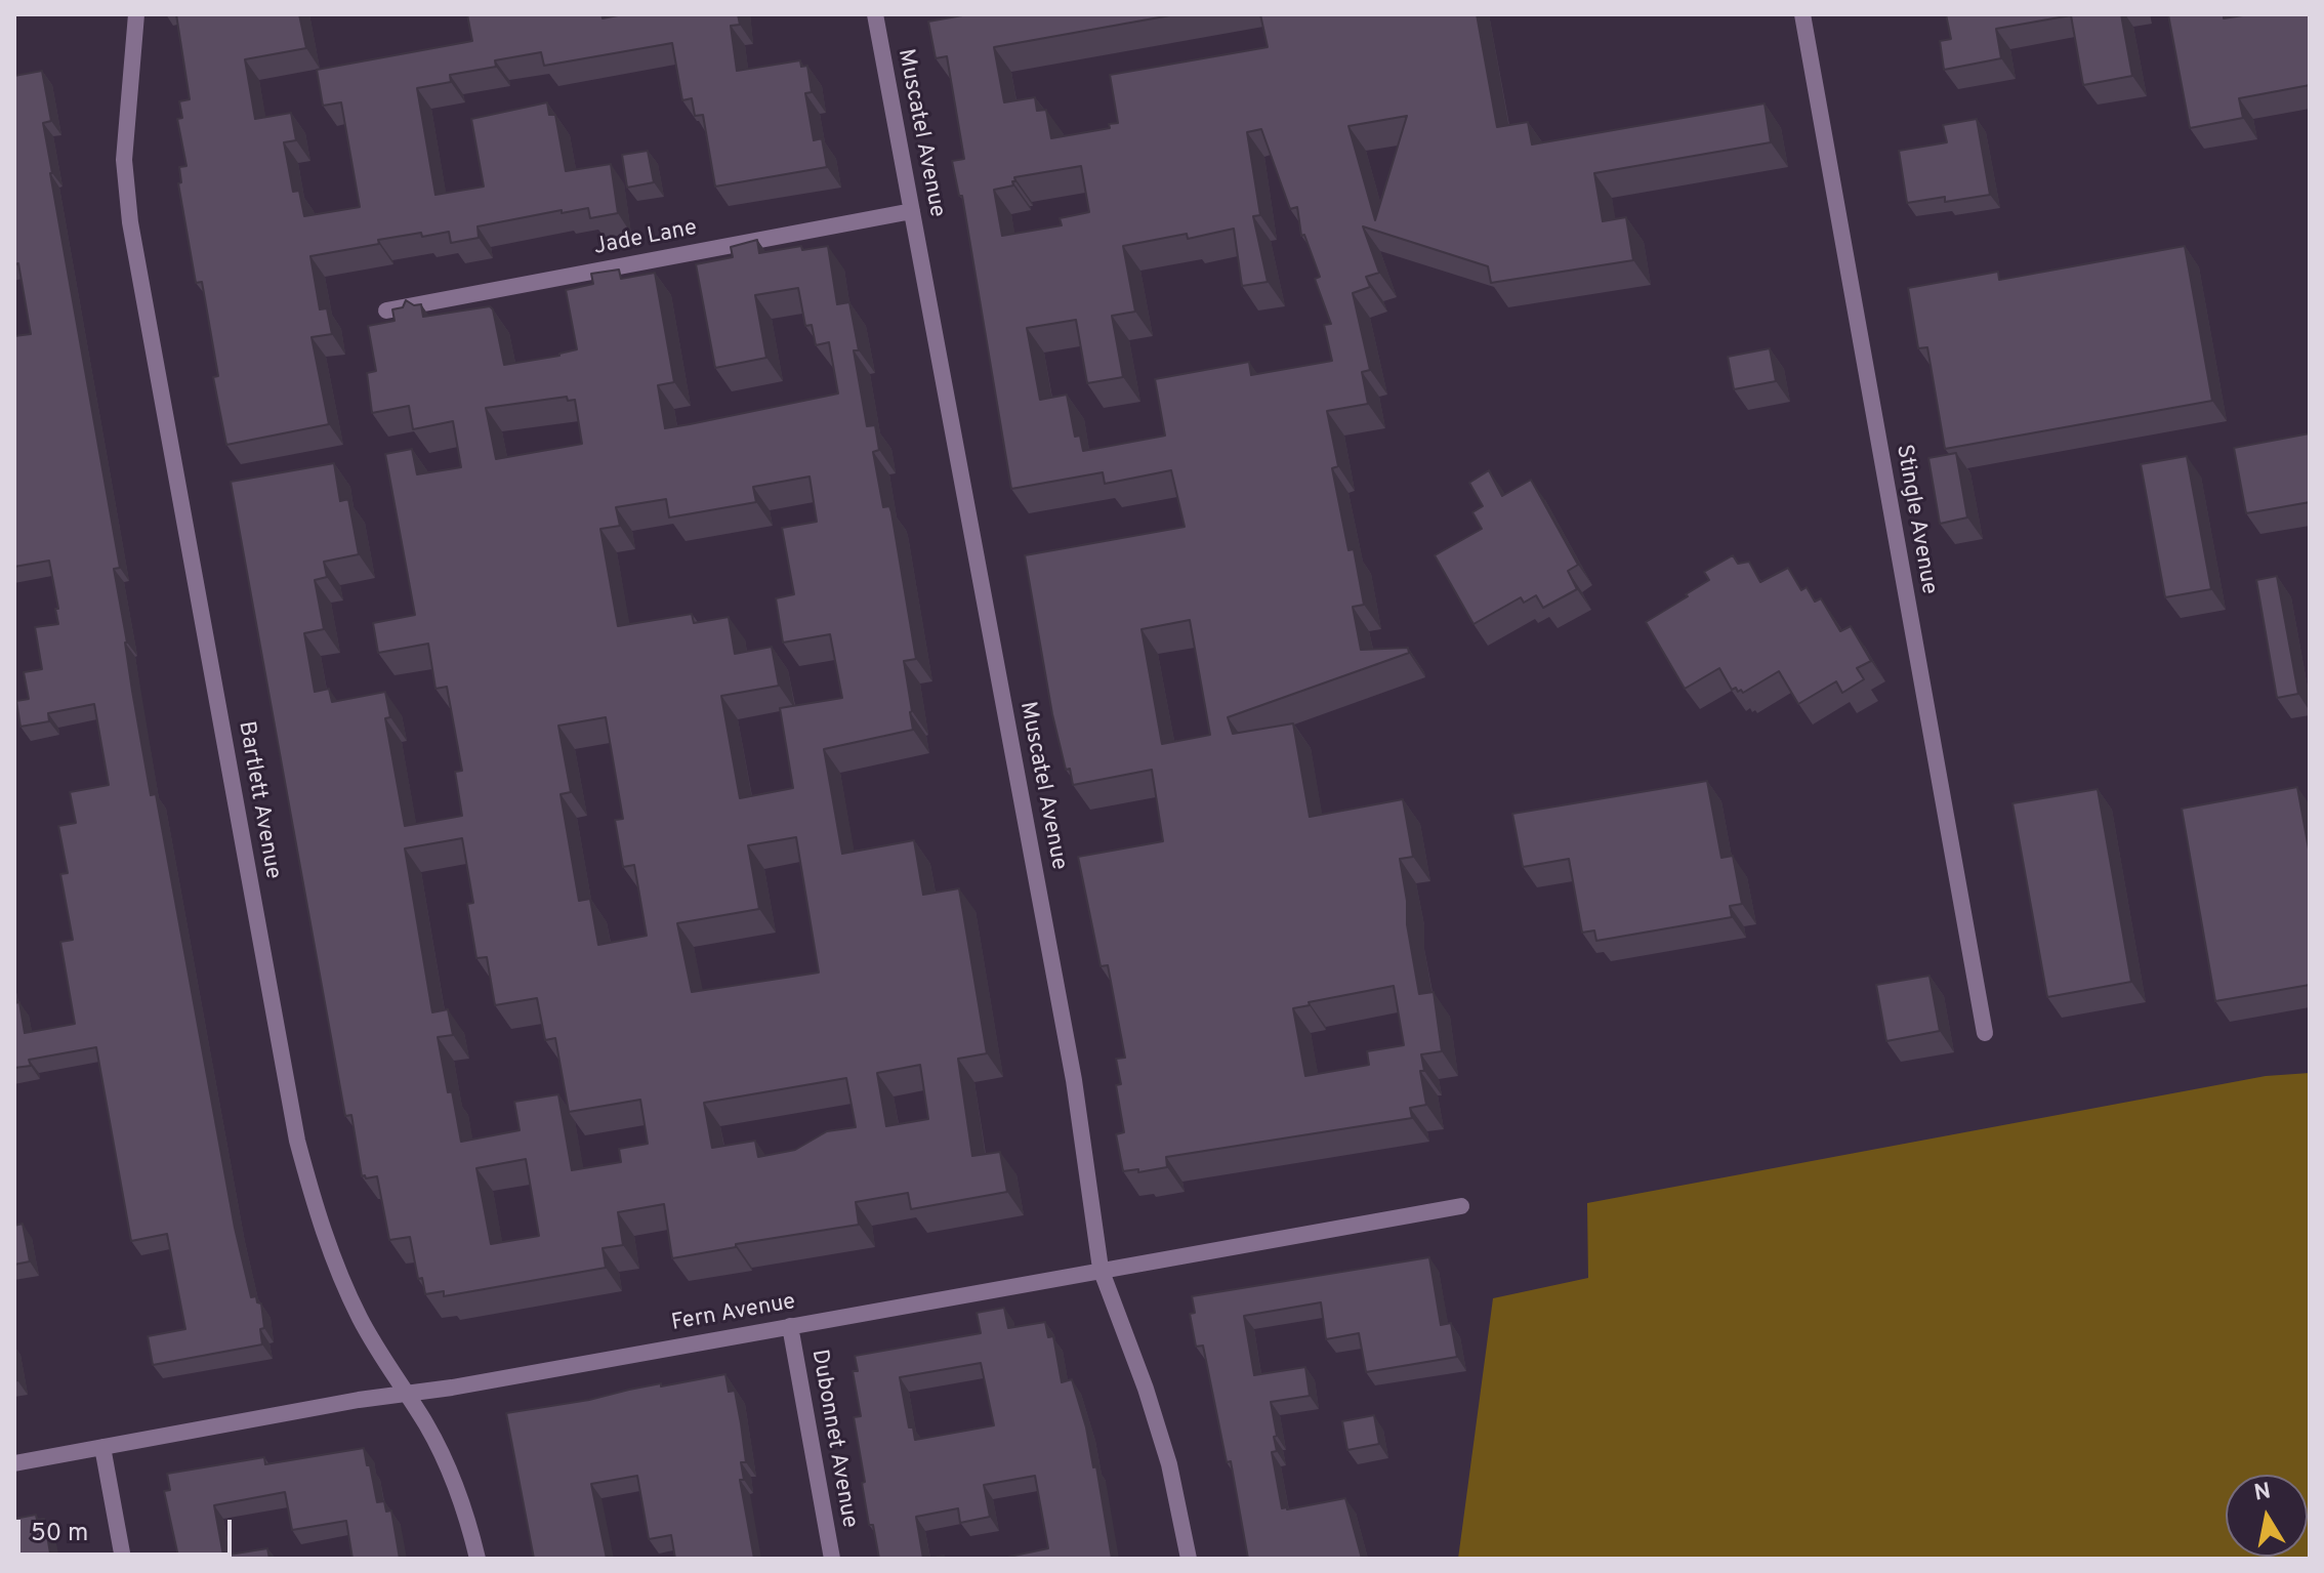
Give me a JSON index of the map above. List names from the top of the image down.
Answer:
{
  "streets": {
    "street": [
      "Muscatel Avenue",
      "Jade Lane",
      "Stingle Avenue",
      "Bartlett Avenue",
      "Fern Avenue",
      "Dubonnet Avenue"
    ]
  },
  "crossings": [
    ["Muscatel Avenue", "Jade Lane"],
    ["Muscatel Avenue", "Fern Avenue"],
    ["Bartlett Avenue", "Fern Avenue"],
    ["Fern Avenue", "Dubonnet Avenue"]
  ],
  "scale_bar": "50 m",
  "north": "top"
}
